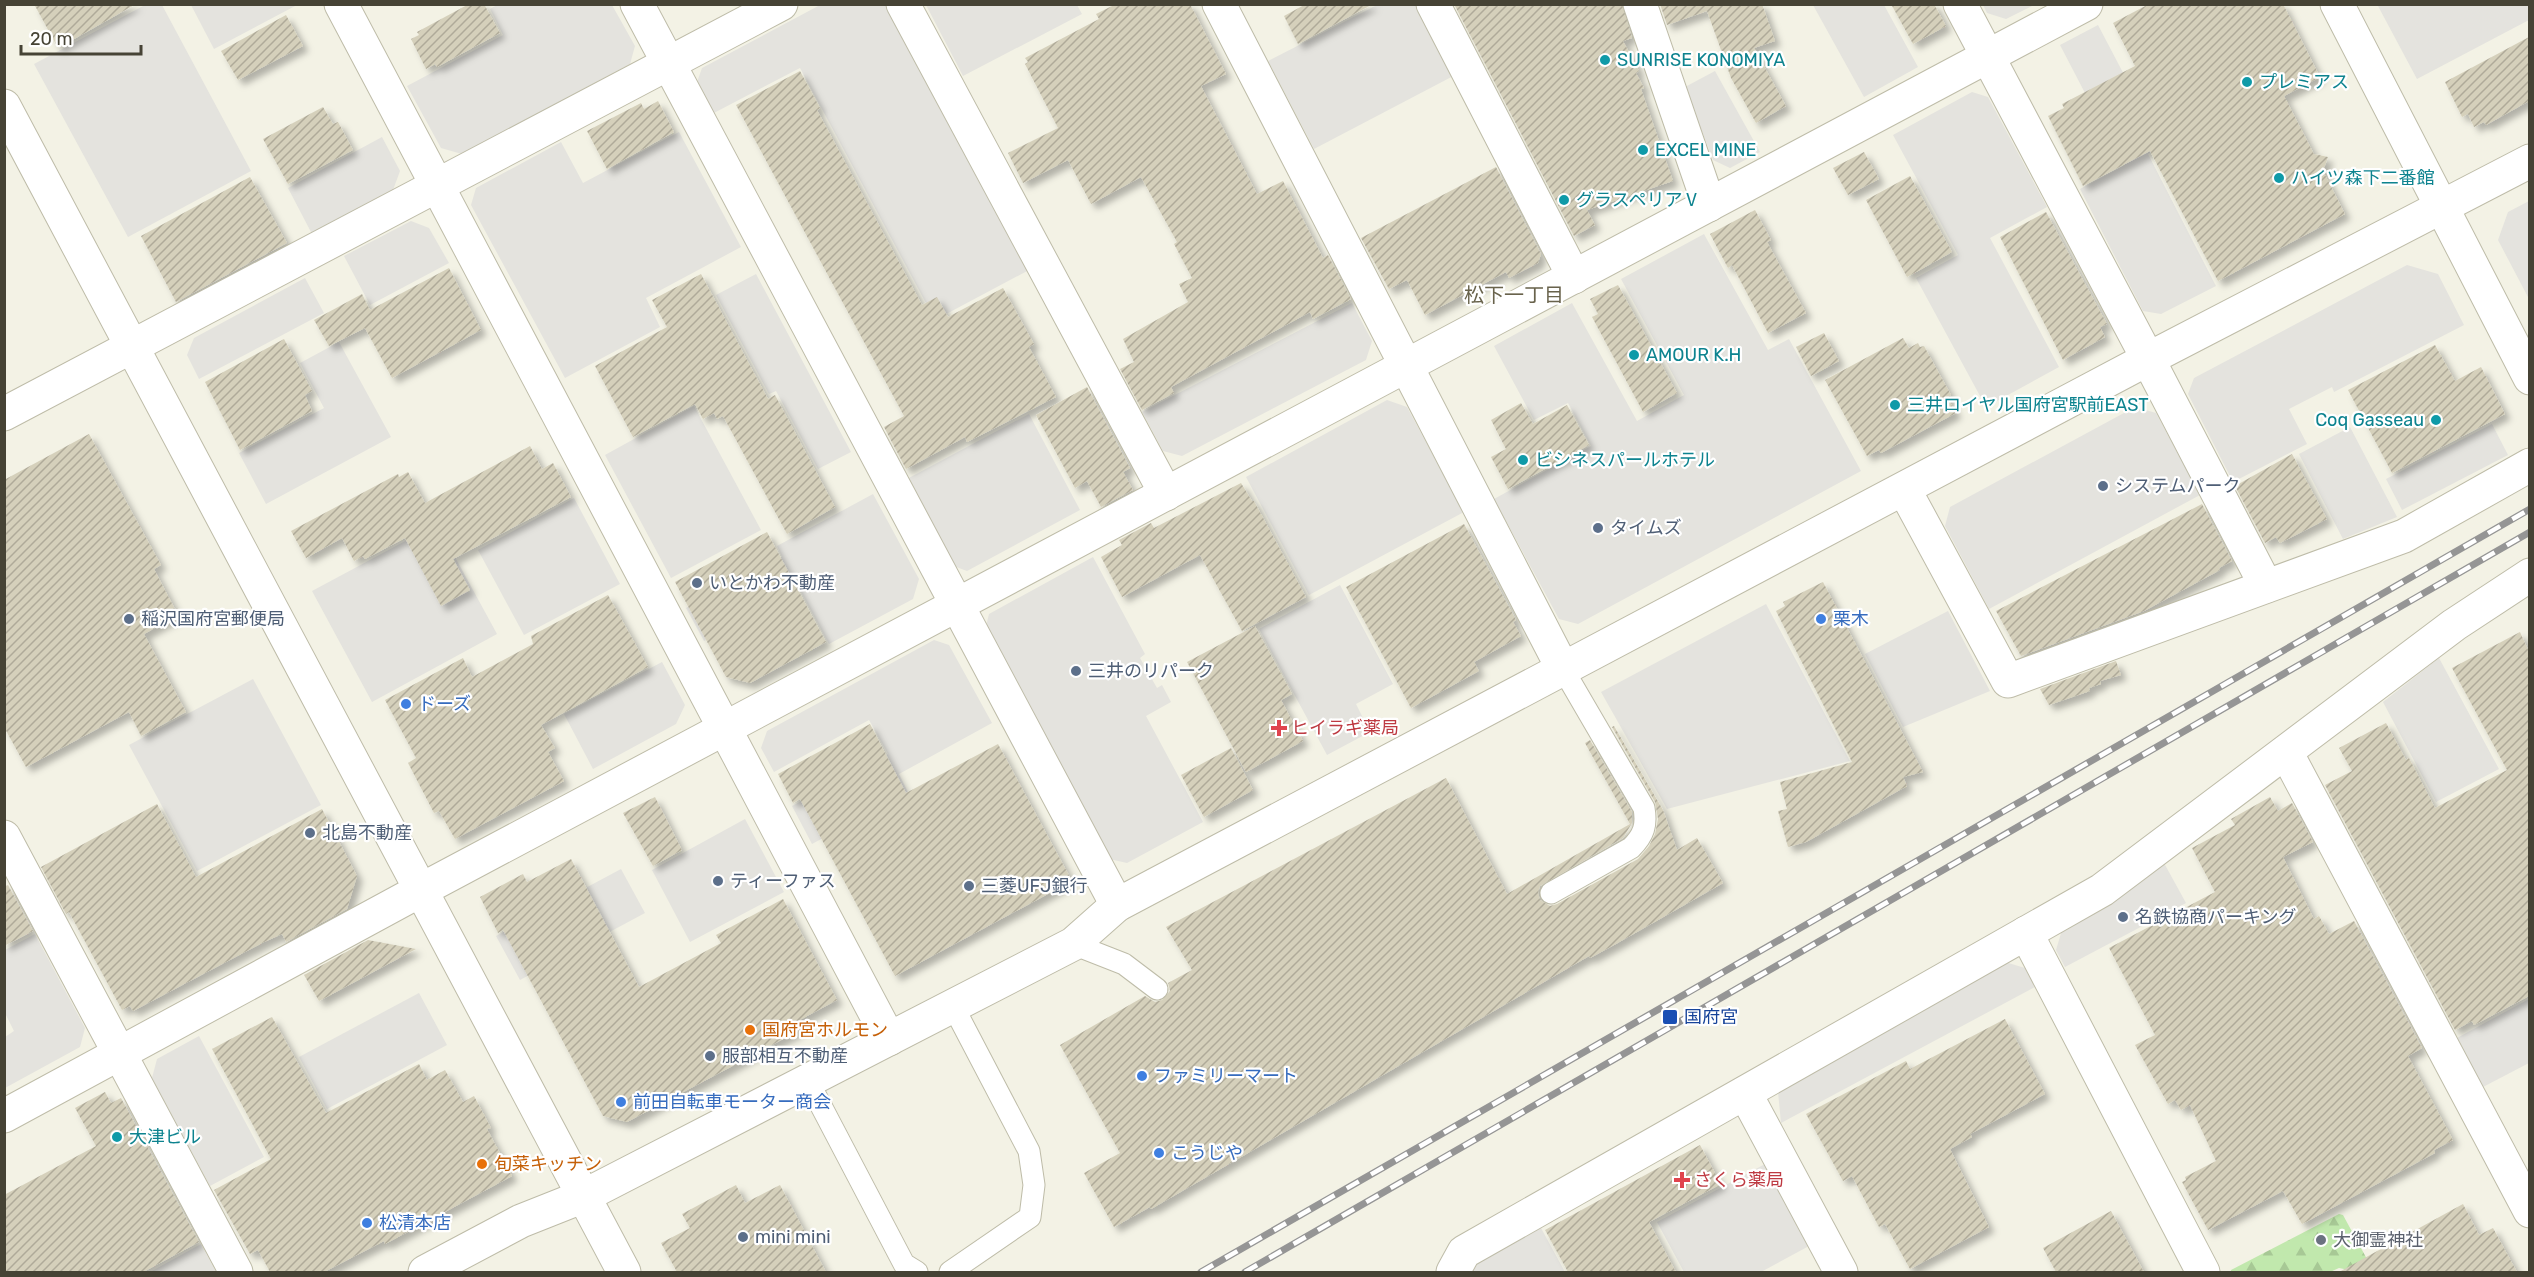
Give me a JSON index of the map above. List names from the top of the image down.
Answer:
{
  "districts": ["松下一丁目"],
  "places": {
    "other": [
      "SUNRISE KONOMIYA",
      "プレミアス",
      "EXCEL MINE",
      "ハイツ森下二番館",
      "グラスペリアⅤ",
      "AMOUR K.H",
      "三井ロイヤル国府宮駅前EAST",
      "Coq Gasseau",
      "ビシネスパールホテル",
      "システムパーク",
      "タイムズ",
      "いとかわ不動産",
      "稲沢国府宮郵便局",
      "栗木",
      "三井のリパーク",
      "ドーズ",
      "北島不動産",
      "ティーファス",
      "三菱UFJ銀行",
      "名鉄協商パーキング",
      "国府宮ホルモン",
      "服部相互不動産",
      "ファミリーマート",
      "前田自転車モーター商会",
      "大津ビル",
      "こうじや",
      "旬菜キッチン",
      "松清本店",
      "mini mini",
      "大御霊神社"
    ],
    "health": ["ヒイラギ薬局", "さくら薬局"],
    "transit": ["国府宮"]
  },
  "scale_bar": "20 m"
}
